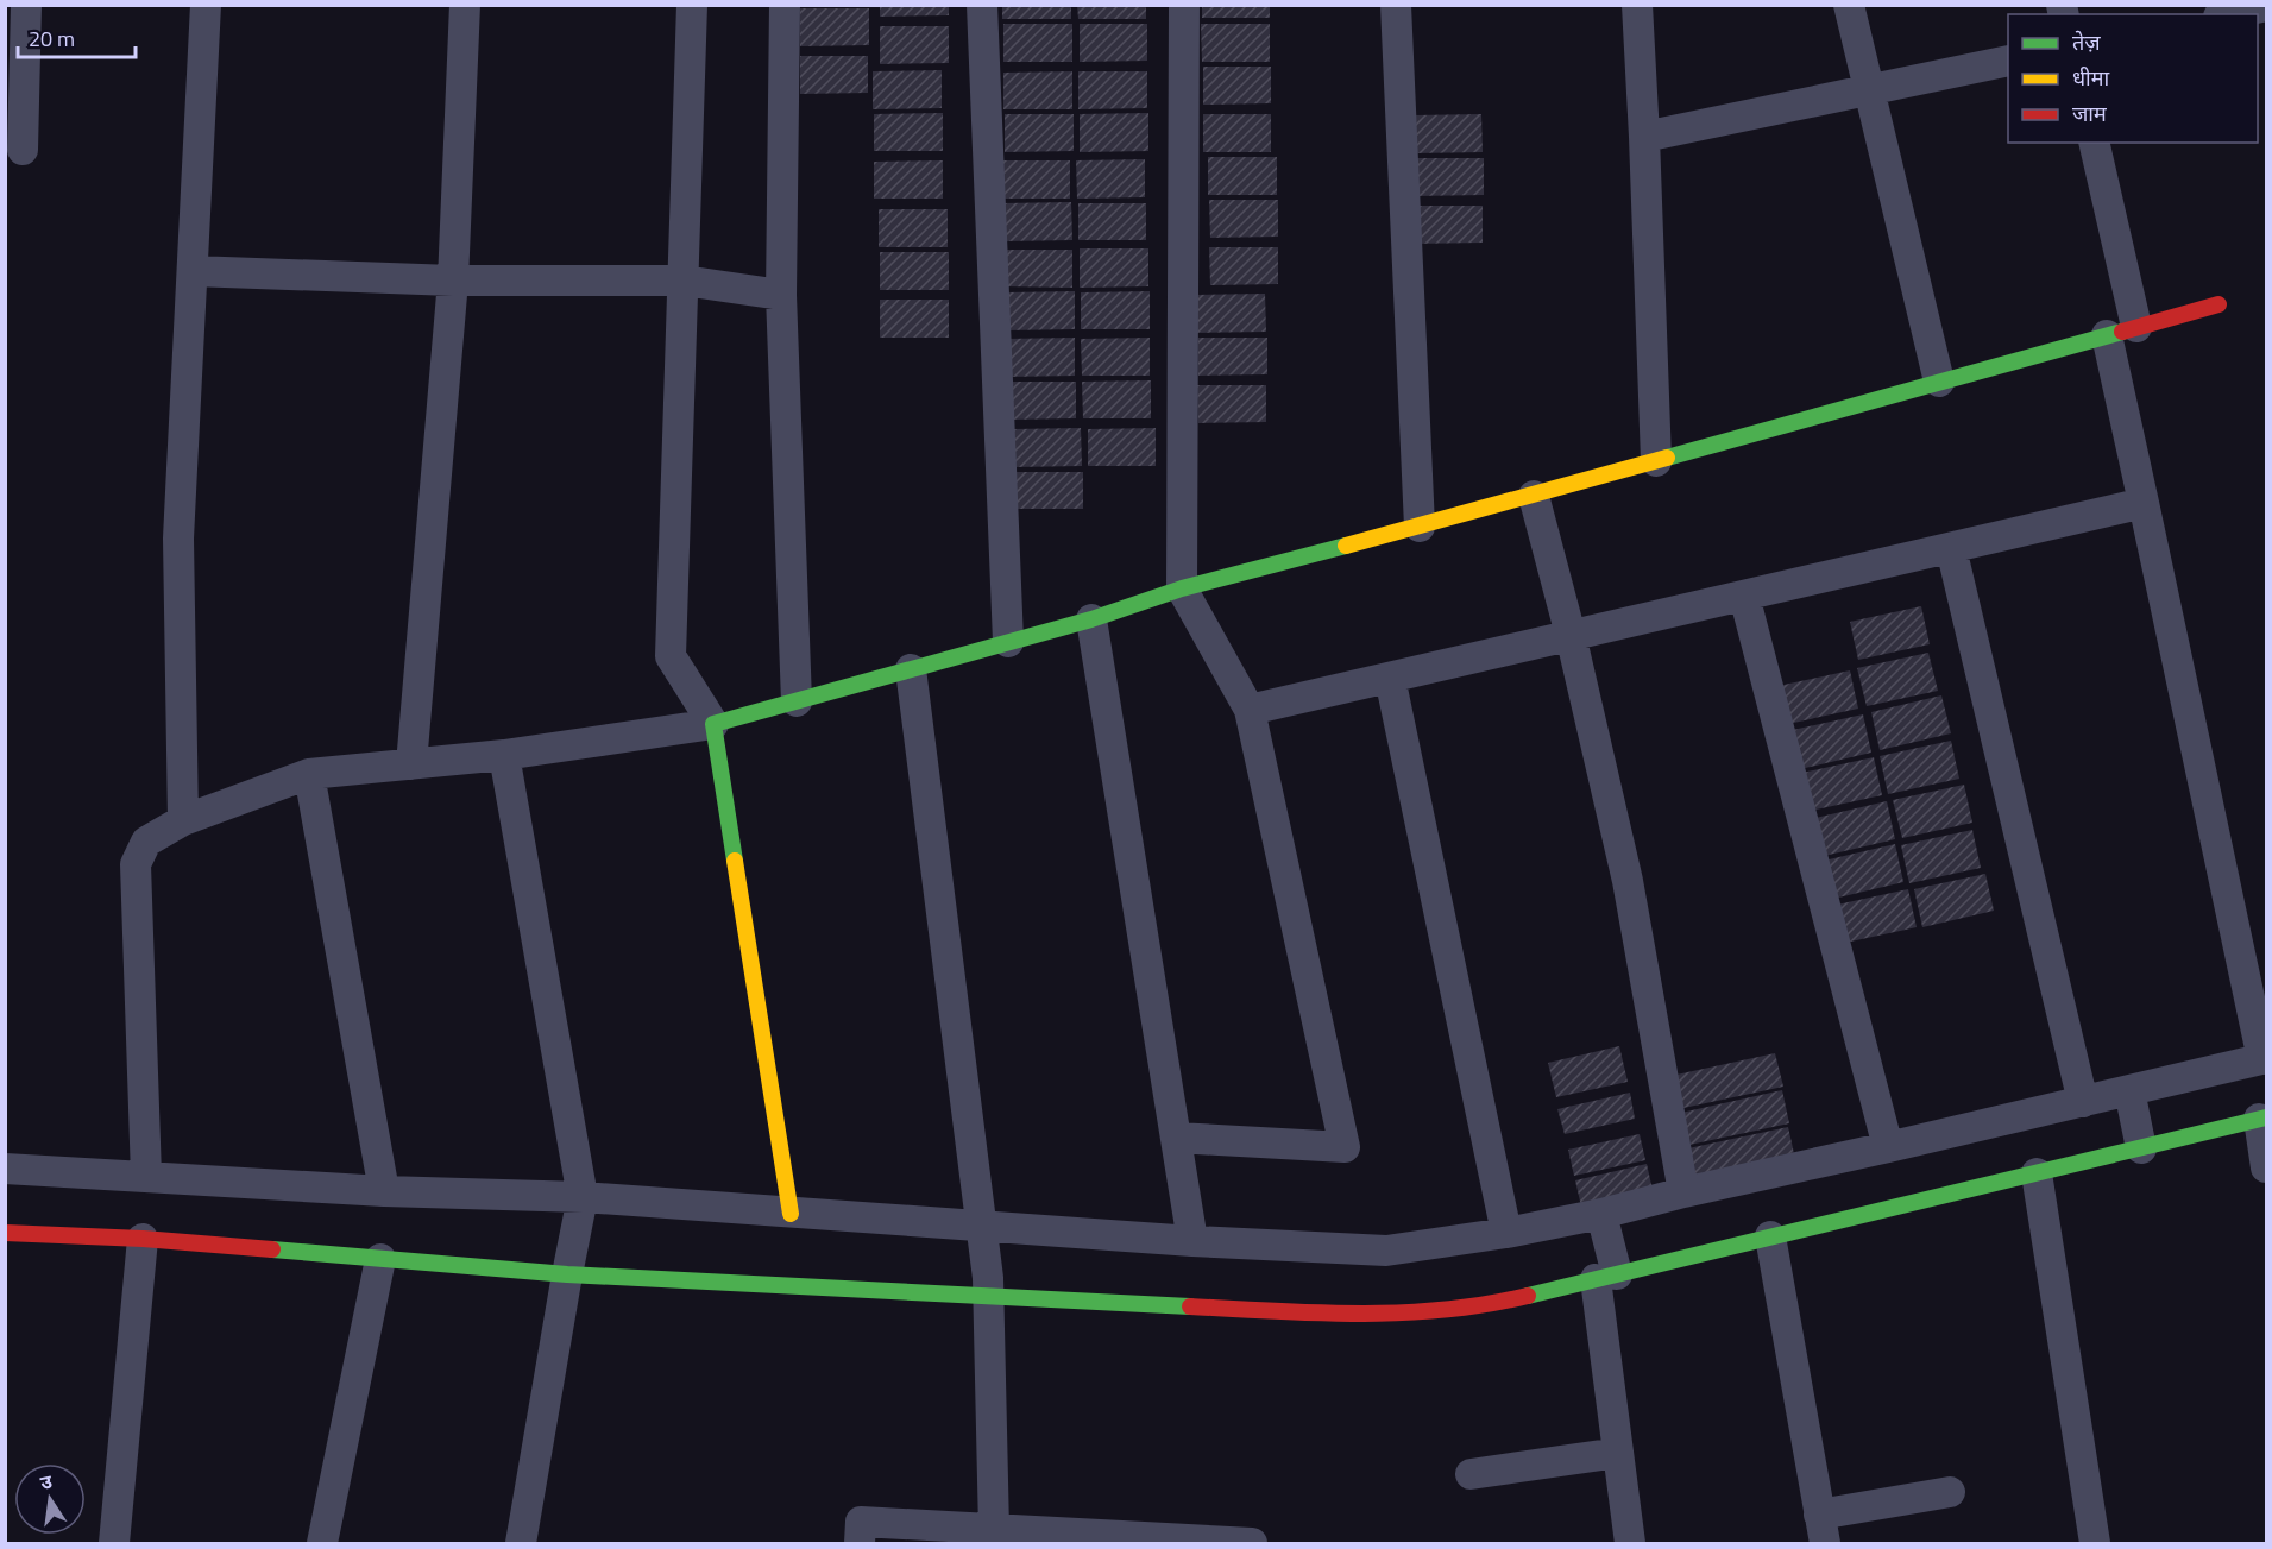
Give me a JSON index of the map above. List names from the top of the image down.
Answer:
{
  "legend": ["तेज़", "धीमा", "जाम"],
  "scale_bar": "20 m",
  "north": "top"
}
